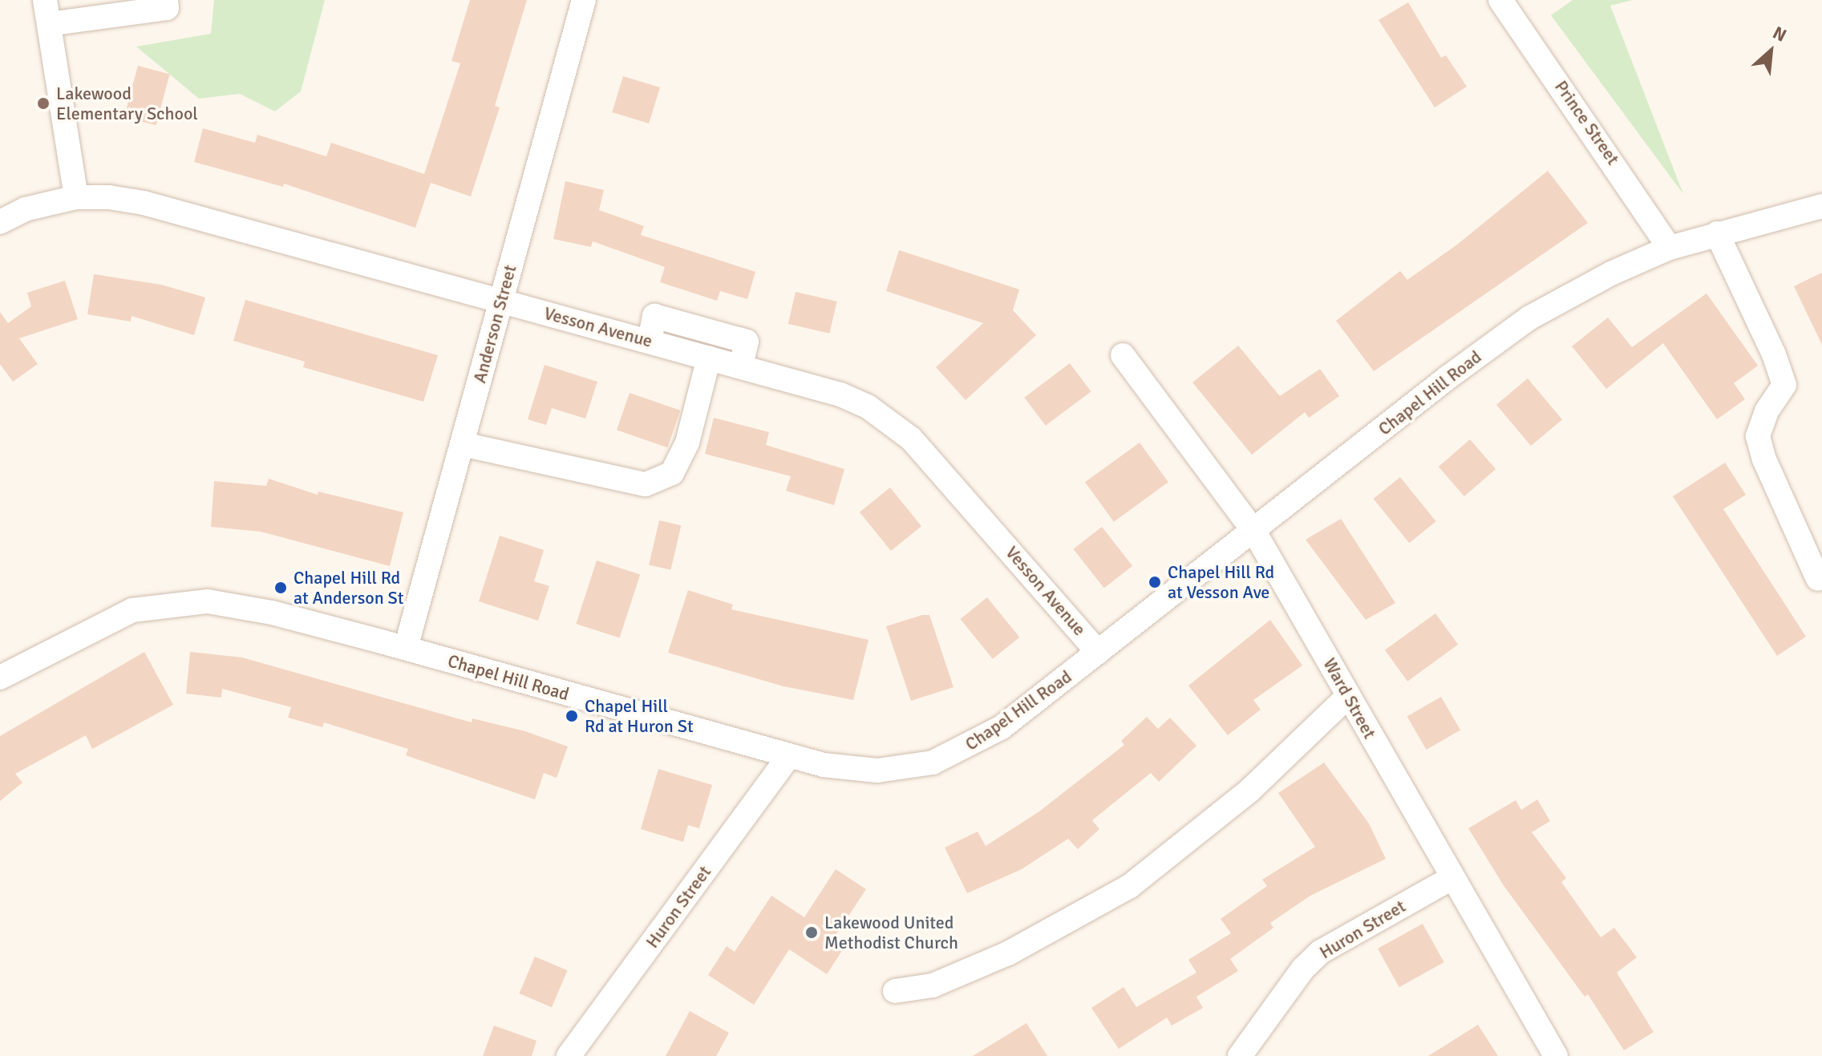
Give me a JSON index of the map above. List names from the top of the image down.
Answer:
{
  "streets": {
    "street": [
      "Prince Street",
      "Anderson Street",
      "Vesson Avenue",
      "Chapel Hill Road",
      "Ward Street",
      "Huron Street"
    ]
  },
  "crossings": [
    ["Prince Street", "Chapel Hill Road"],
    ["Anderson Street", "Vesson Avenue"],
    ["Anderson Street", "Chapel Hill Road"],
    ["Vesson Avenue", "Chapel Hill Road"],
    ["Chapel Hill Road", "Ward Street"],
    ["Chapel Hill Road", "Huron Street"],
    ["Ward Street", "Huron Street"]
  ],
  "places": [
    "Lakewood Elementary School",
    "Chapel Hill Rd at Vesson Ave",
    "Chapel Hill Rd at Anderson St",
    "Chapel Hill Rd at Huron St",
    "Lakewood United Methodist Church"
  ],
  "north": "top right"
}
